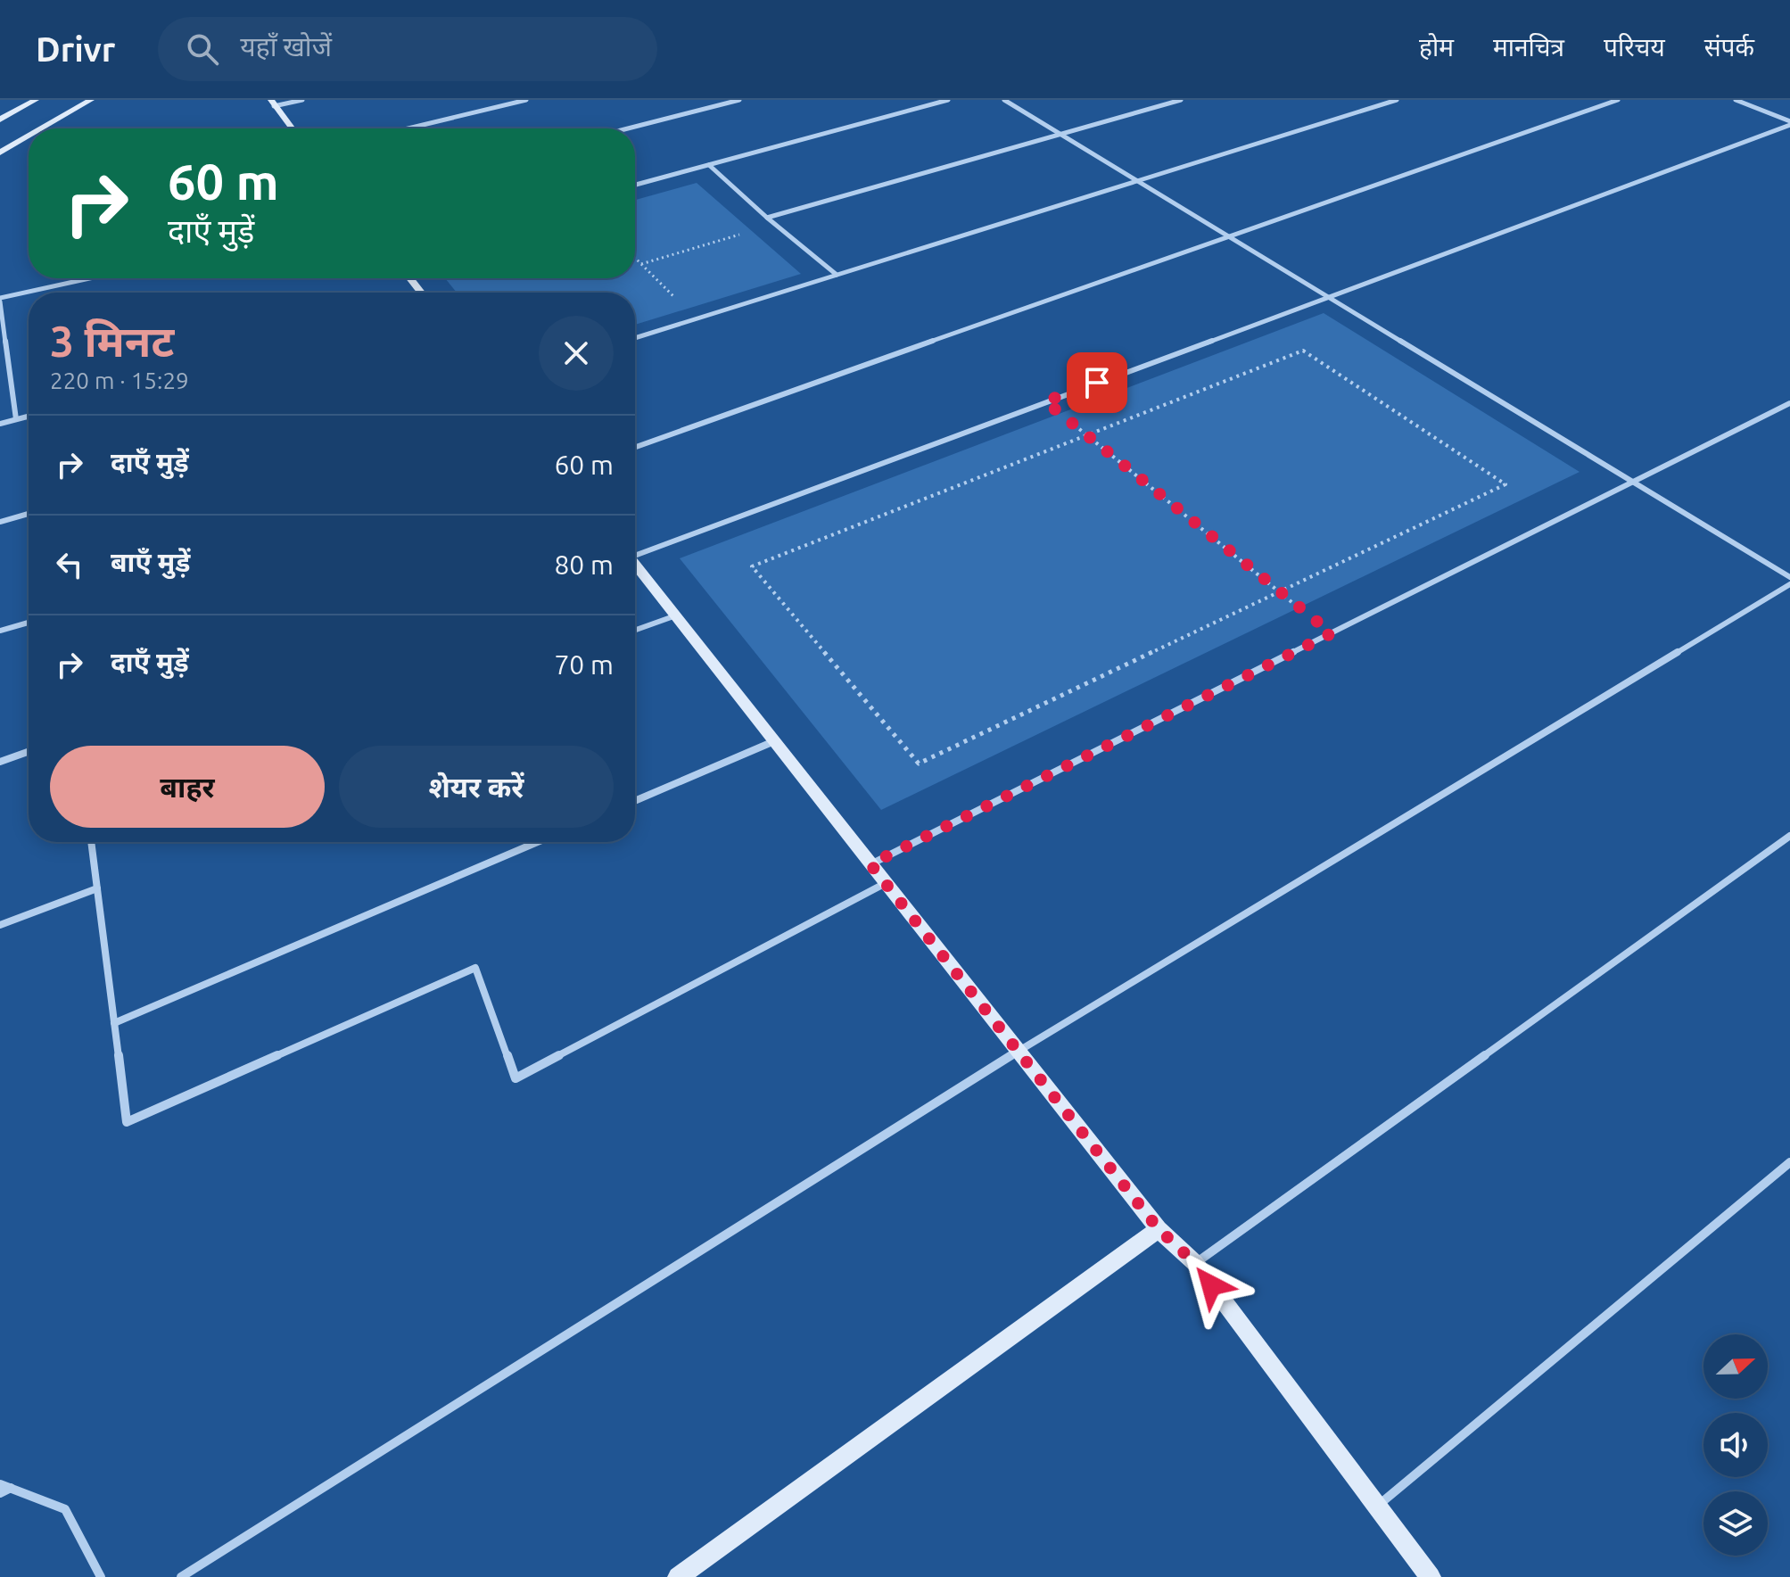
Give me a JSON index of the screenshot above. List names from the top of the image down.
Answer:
{
  "north": "right",
  "page": {
    "header": "Drivr",
    "search": "यहाँ खोजें",
    "nav": [
      "होम",
      "मानचित्र",
      "परिचय",
      "संपर्क"
    ],
    "turn": ["60 m", "दाएँ मुड़ें"],
    "heading": ["3 मिनट", "220 m · 15:29"],
    "list": [
      {
        "name": "दाएँ मुड़ें",
        "value": "60 m"
      },
      {
        "name": "बाएँ मुड़ें",
        "value": "80 m"
      },
      {
        "name": "दाएँ मुड़ें",
        "value": "70 m"
      }
    ],
    "buttons": ["बाहर", "शेयर करें"]
  }
}
